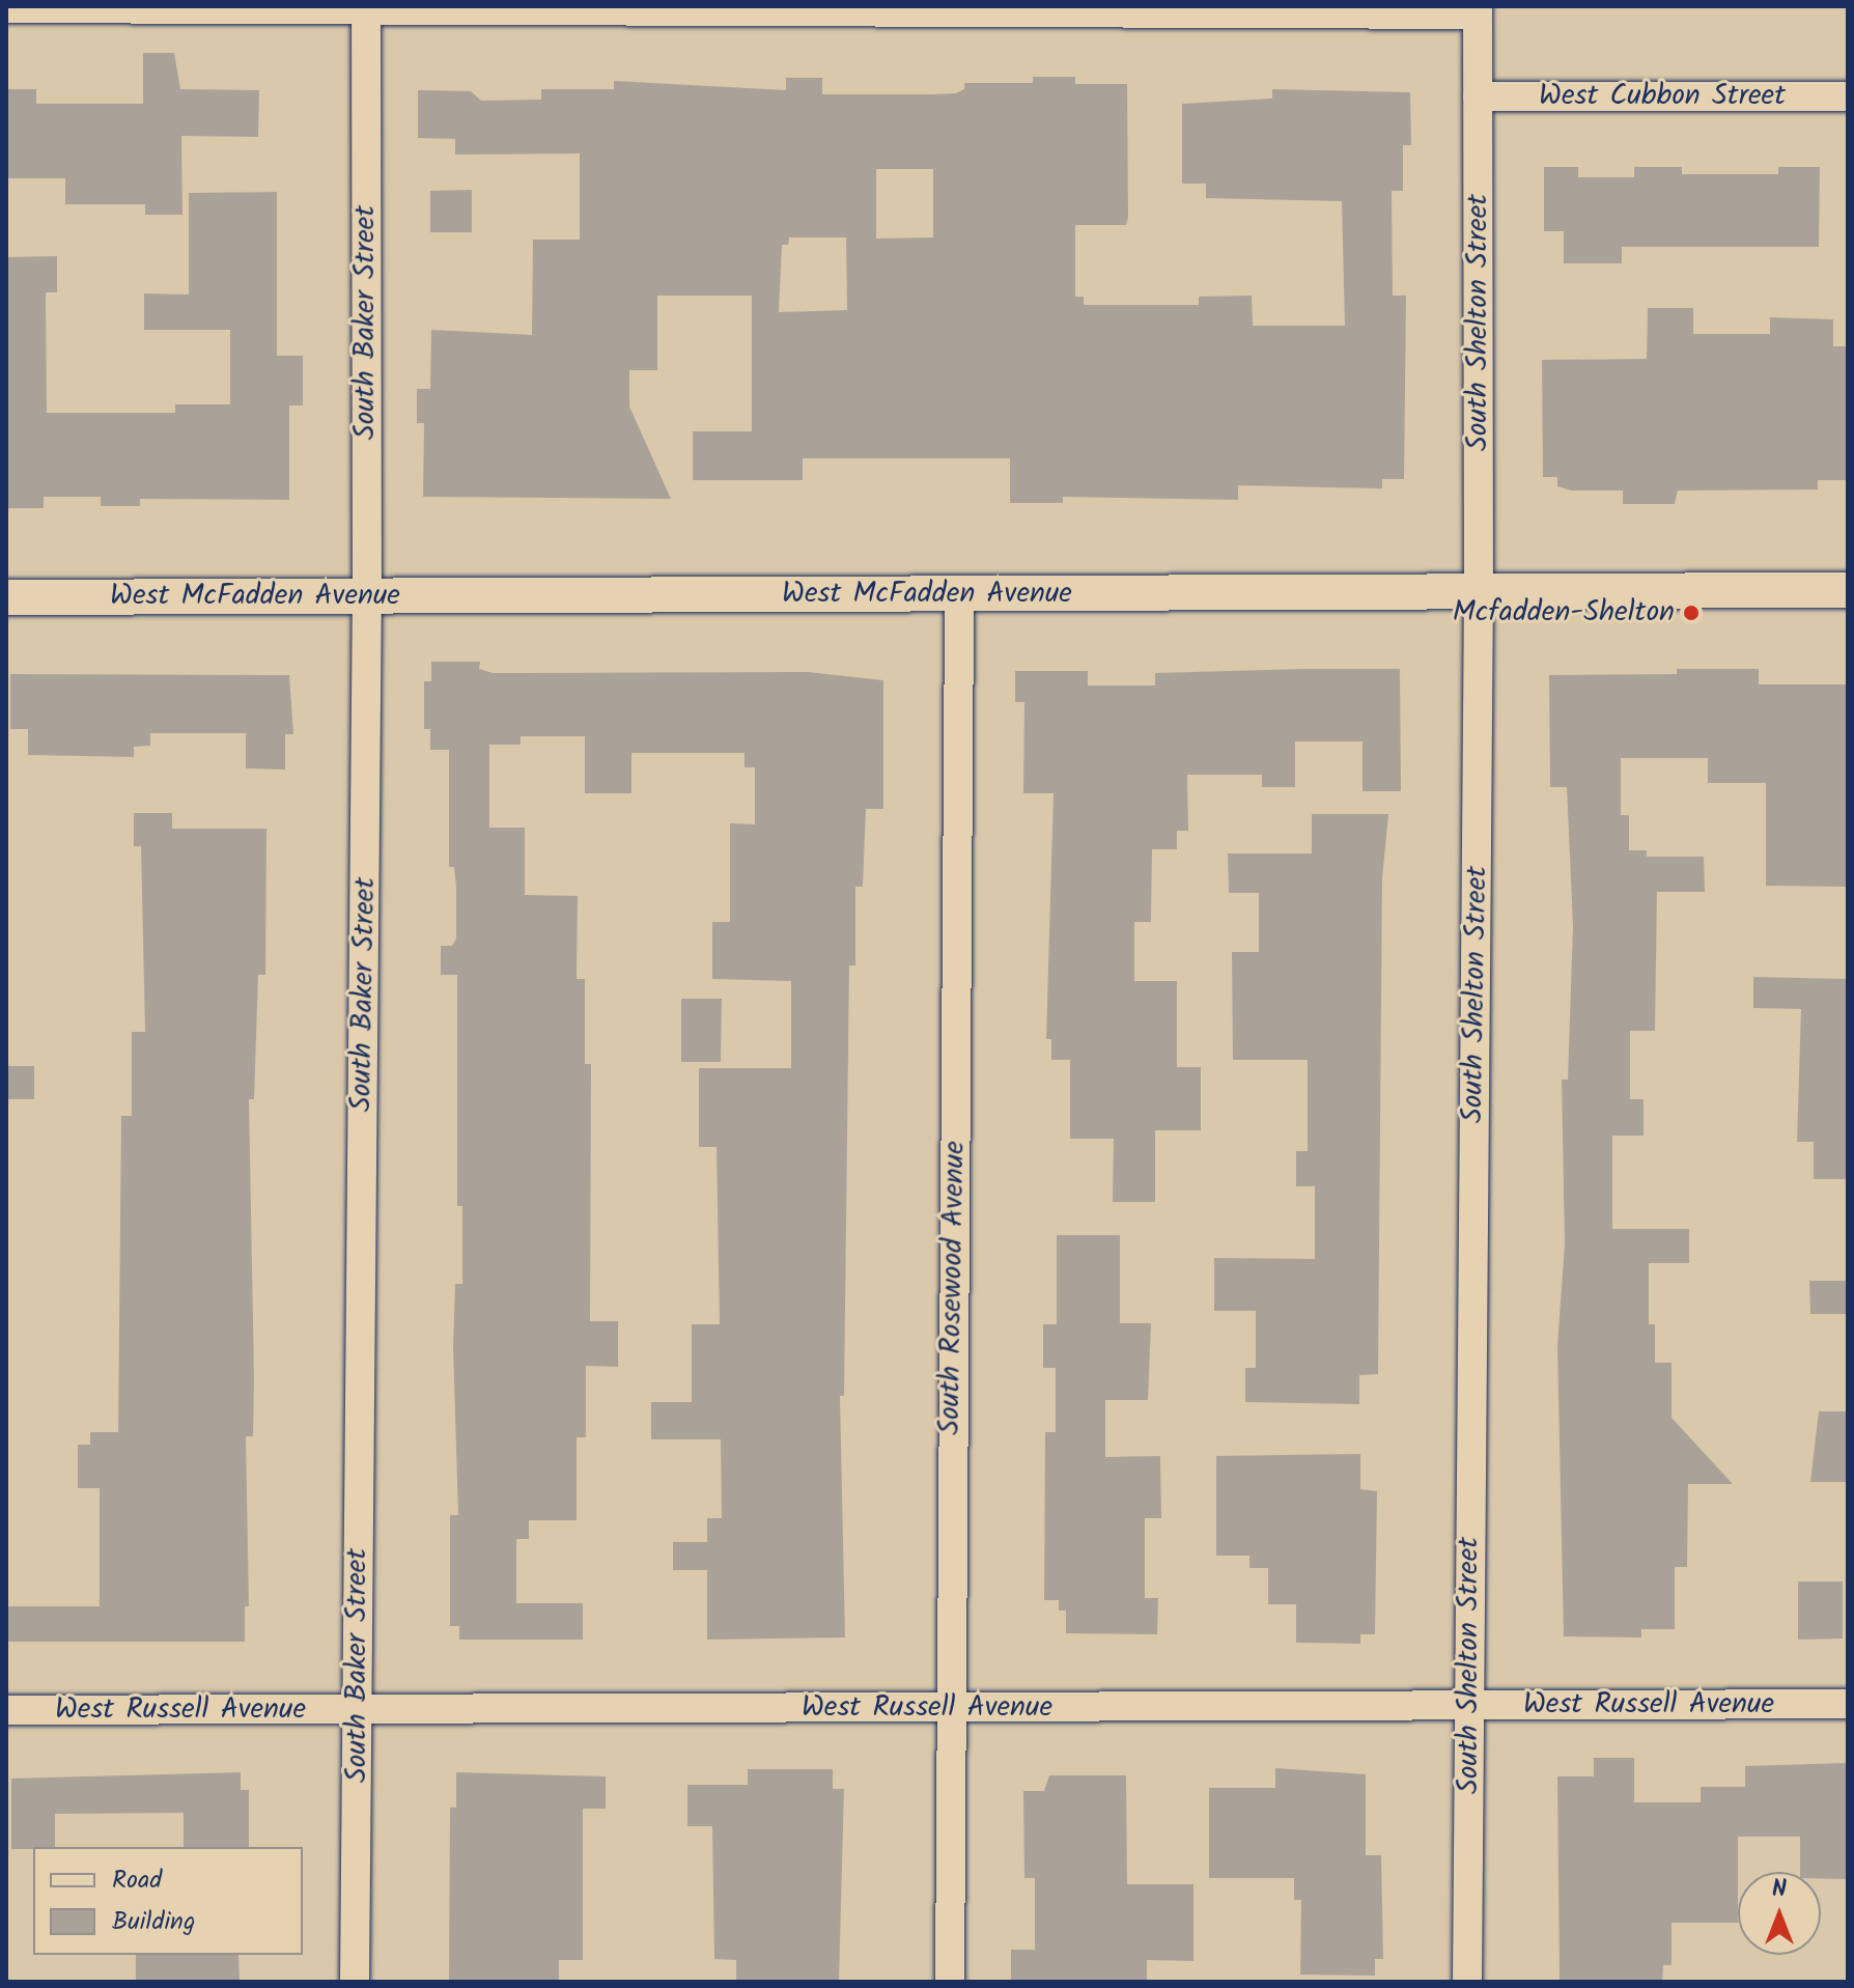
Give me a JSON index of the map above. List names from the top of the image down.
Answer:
{
  "streets": {
    "street": [
      "West Cubbon Street",
      "South Baker Street",
      "South Shelton Street",
      "West McFadden Avenue",
      "South Rosewood Avenue",
      "West Russell Avenue"
    ]
  },
  "crossings": [
    ["West Cubbon Street", "South Shelton Street"],
    ["South Baker Street", "West McFadden Avenue"],
    ["South Baker Street", "West Russell Avenue"],
    ["South Shelton Street", "West McFadden Avenue"],
    ["South Shelton Street", "West Russell Avenue"],
    ["West McFadden Avenue", "South Rosewood Avenue"],
    ["South Rosewood Avenue", "West Russell Avenue"]
  ],
  "places": ["Mcfadden-Shelton"],
  "legend": ["Road", "Building"],
  "north": "top"
}
